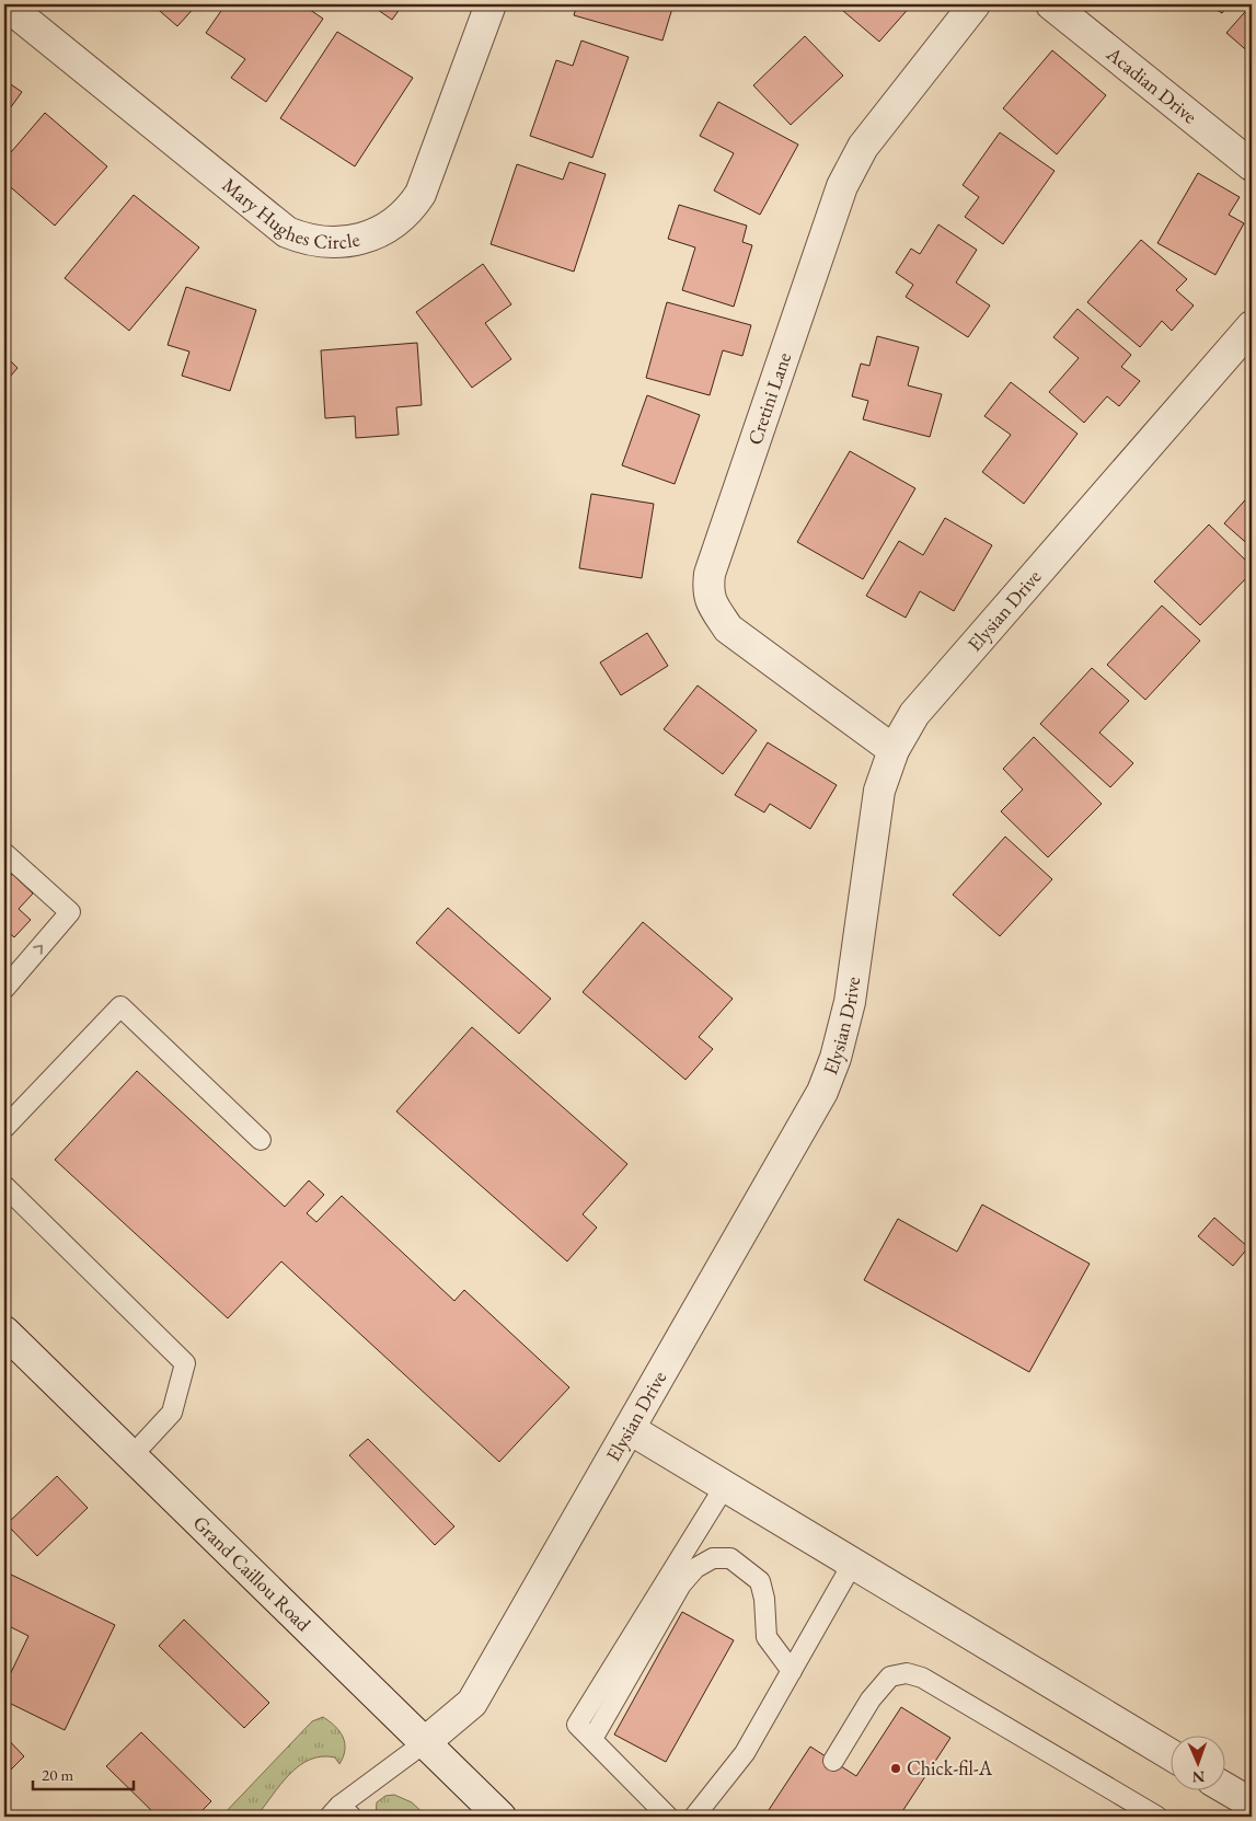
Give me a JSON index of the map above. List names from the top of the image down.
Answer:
{
  "streets": {
    "street": [
      "Acadian Drive",
      "Mary Hughes Circle",
      "Cretini Lane",
      "Elysian Drive",
      "Grand Caillou Road"
    ]
  },
  "crossings": [
    ["Cretini Lane", "Elysian Drive"],
    ["Elysian Drive", "Grand Caillou Road"]
  ],
  "places": ["Chick-fil-A"],
  "scale_bar": "20 m",
  "north": "bottom"
}
